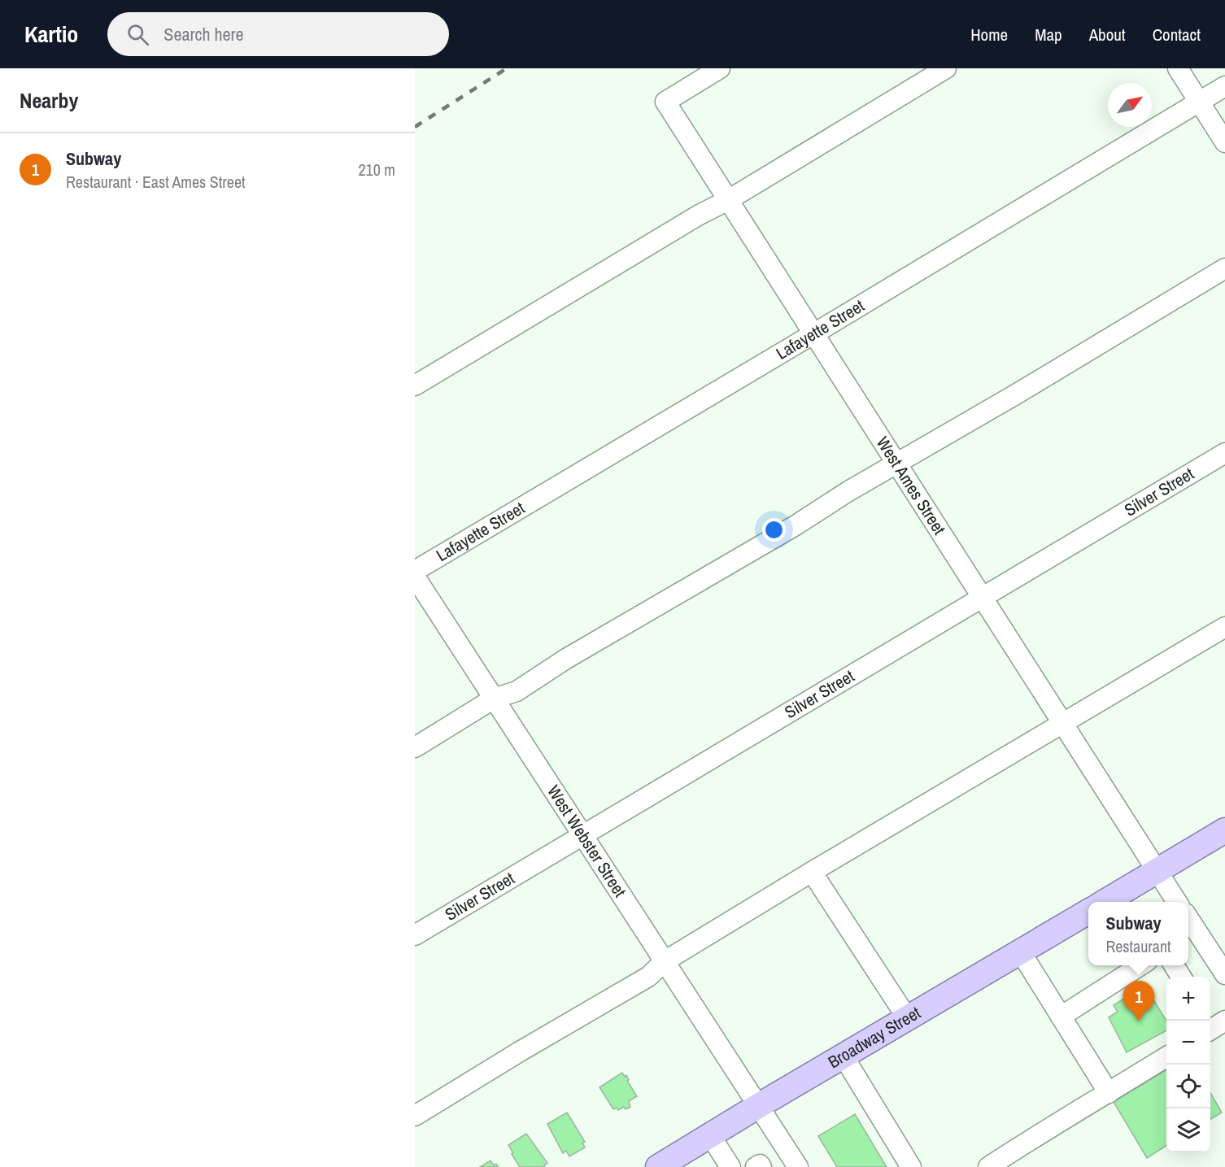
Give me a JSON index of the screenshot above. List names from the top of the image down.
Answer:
{
  "streets": {
    "main road": ["Broadway Street"],
    "street": [
      "Lafayette Street",
      "West Ames Street",
      "Silver Street",
      "West Webster Street"
    ]
  },
  "crossings": [
    ["Lafayette Street", "West Ames Street"],
    ["West Ames Street", "Silver Street"],
    ["Silver Street", "West Webster Street"],
    ["West Webster Street", "Broadway Street"]
  ],
  "north": "top right",
  "page": {
    "header": "Kartio",
    "search": "Search here",
    "nav": [
      "Home",
      "Map",
      "About",
      "Contact"
    ],
    "heading": "Nearby",
    "list": [
      {
        "mark": "1",
        "name": "Subway",
        "note": "Restaurant · East Ames Street",
        "value": "210 m"
      }
    ],
    "popup": ["Subway", "Restaurant"],
    "map_buttons": ["+", "−"],
    "pins": "1"
  }
}
